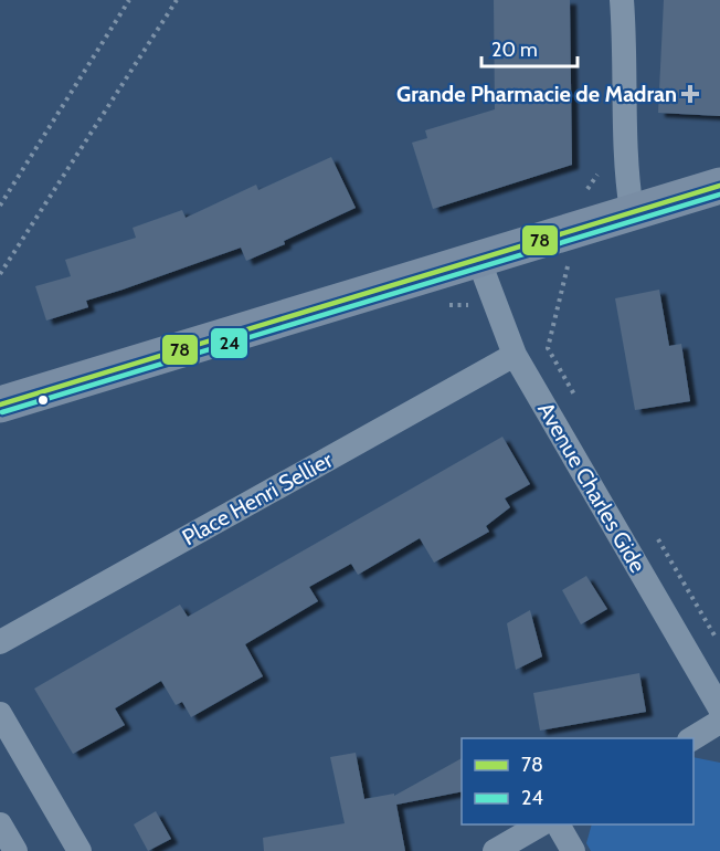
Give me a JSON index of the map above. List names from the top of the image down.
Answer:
{
  "streets": {
    "street": ["Avenue Charles Gide", "Place Henri Sellier"]
  },
  "crossings": [
    ["Avenue Charles Gide", "Place Henri Sellier"]
  ],
  "places": {
    "health": ["Grande Pharmacie de Madran"]
  },
  "lines": ["transit line 78", "transit line 24"],
  "legend": ["78", "24"],
  "scale_bar": "20 m"
}
